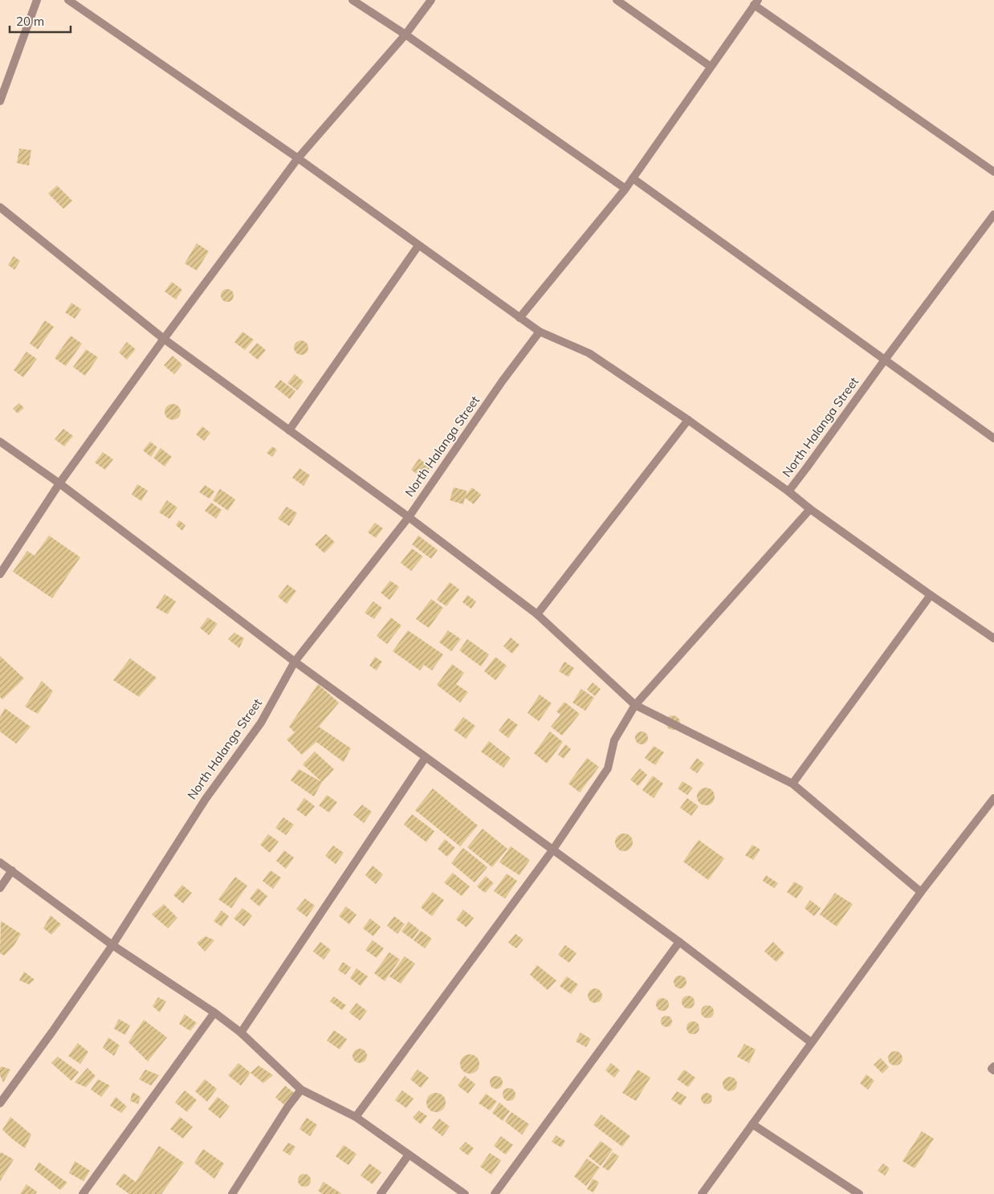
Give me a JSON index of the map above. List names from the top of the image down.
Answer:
{
  "streets": {
    "street": ["North Halanga Street"]
  },
  "scale_bar": "20 m"
}
